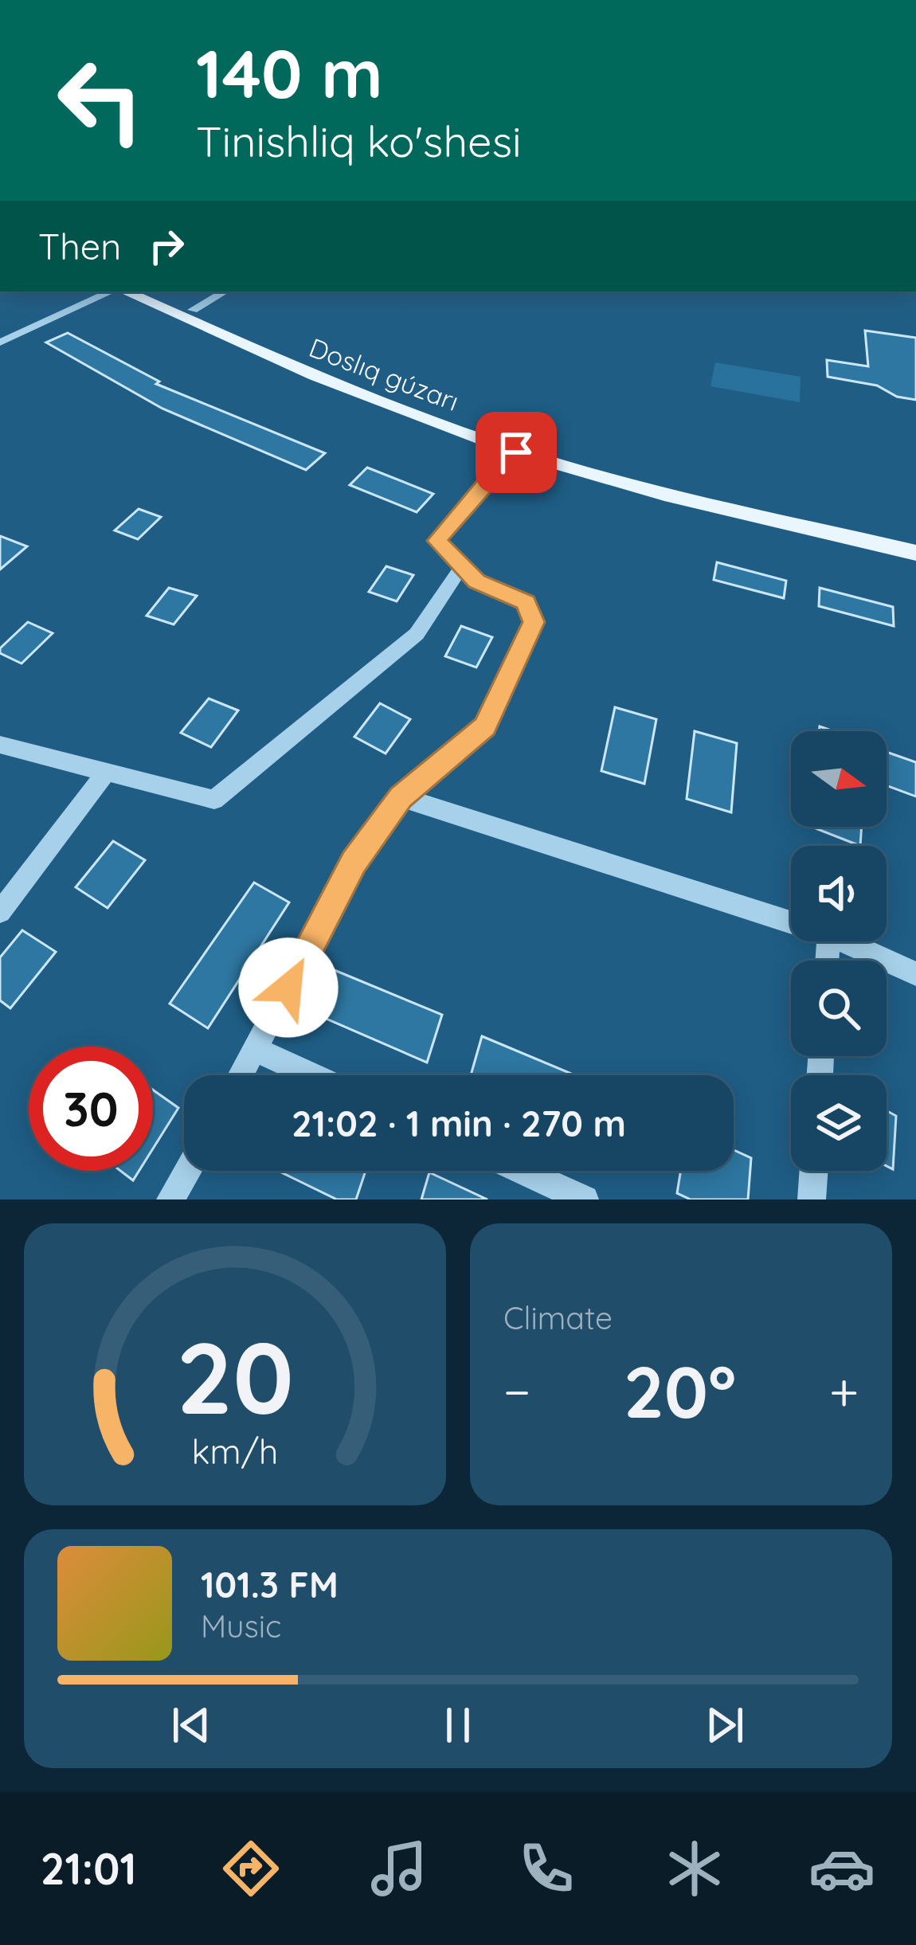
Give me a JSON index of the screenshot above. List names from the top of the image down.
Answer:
{
  "streets": {
    "main road": ["Doslıq gúzarı"]
  },
  "north": "right",
  "page": {
    "turn": ["140 m", "Tinishliq ko'shesi"],
    "then": "Then",
    "limit": "30",
    "trip": "21:02 · 1 min · 270 m",
    "tile": "Climate",
    "heat": ["−", "20°", "+"],
    "song": ["101.3 FM", "Music"],
    "tabs": "21:01",
    "gauge": ["20", "km/h"]
  }
}
